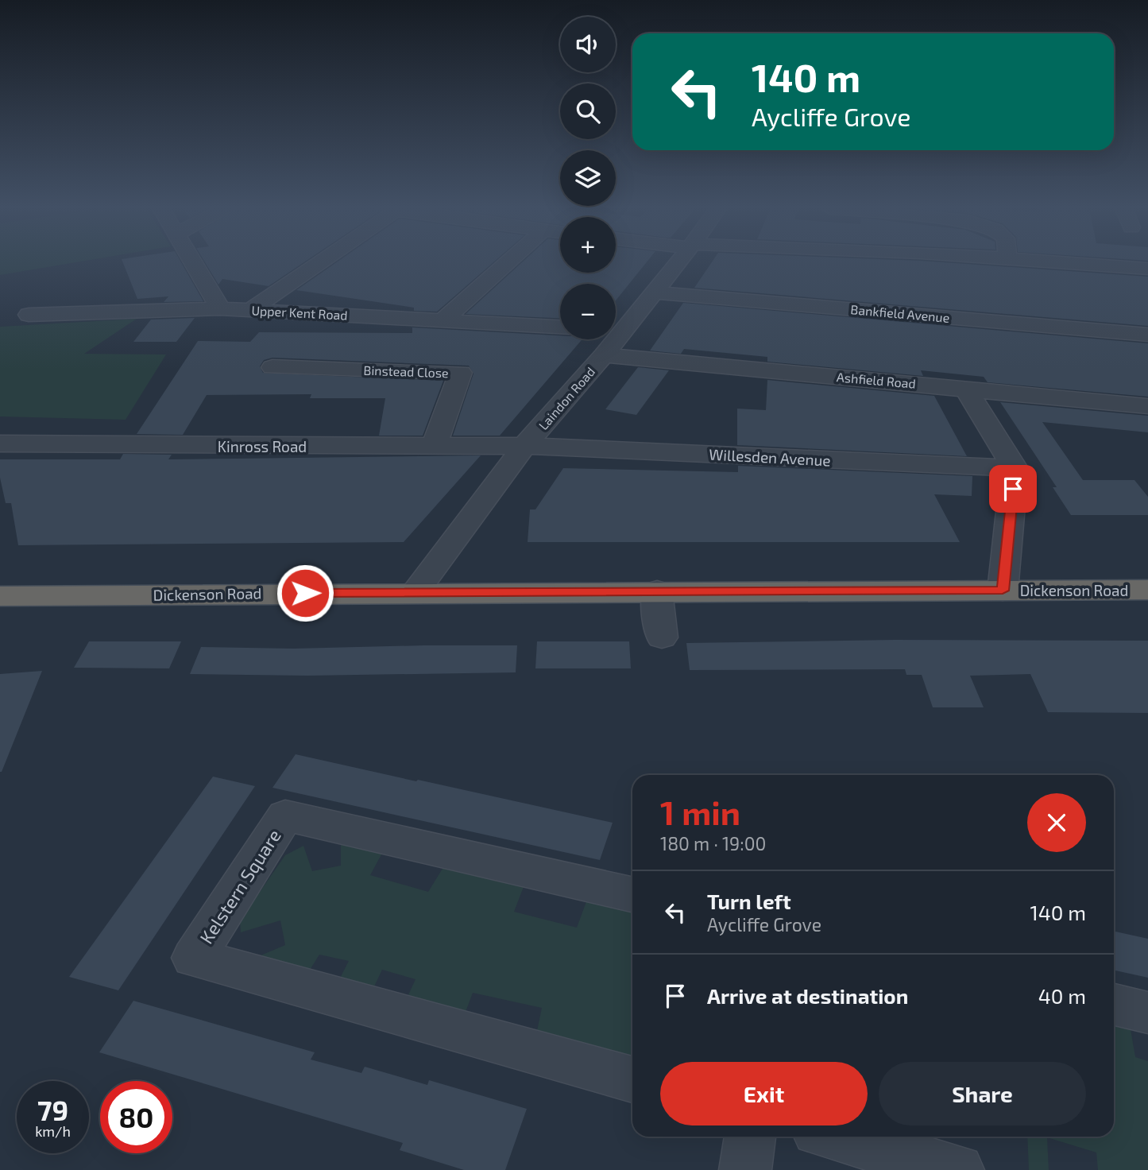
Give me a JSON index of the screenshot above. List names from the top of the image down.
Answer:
{
  "streets": {
    "highway": ["Dickenson Road"],
    "street": [
      "Upper Kent Road",
      "Bankfield Avenue",
      "Binstead Close",
      "Ashfield Road",
      "Laindon Road",
      "Kinross Road",
      "Willesden Avenue",
      "Kelstern Square"
    ]
  },
  "crossings": [
    ["Bankfield Avenue", "Laindon Road"],
    ["Binstead Close", "Kinross Road"],
    ["Ashfield Road", "Laindon Road"],
    ["Laindon Road", "Kinross Road"],
    ["Laindon Road", "Willesden Avenue"],
    ["Laindon Road", "Dickenson Road"],
    ["Kinross Road", "Willesden Avenue"]
  ],
  "page": {
    "map_buttons": ["+", "−"],
    "turn": ["140 m", "Aycliffe Grove"],
    "heading": ["1 min", "180 m · 19:00"],
    "list": [
      {
        "name": "Turn left",
        "note": "Aycliffe Grove",
        "value": "140 m"
      },
      {
        "name": "Arrive at destination",
        "value": "40 m"
      }
    ],
    "buttons": ["Exit", "Share"],
    "speed": "79 km/h",
    "limit": "80"
  }
}
